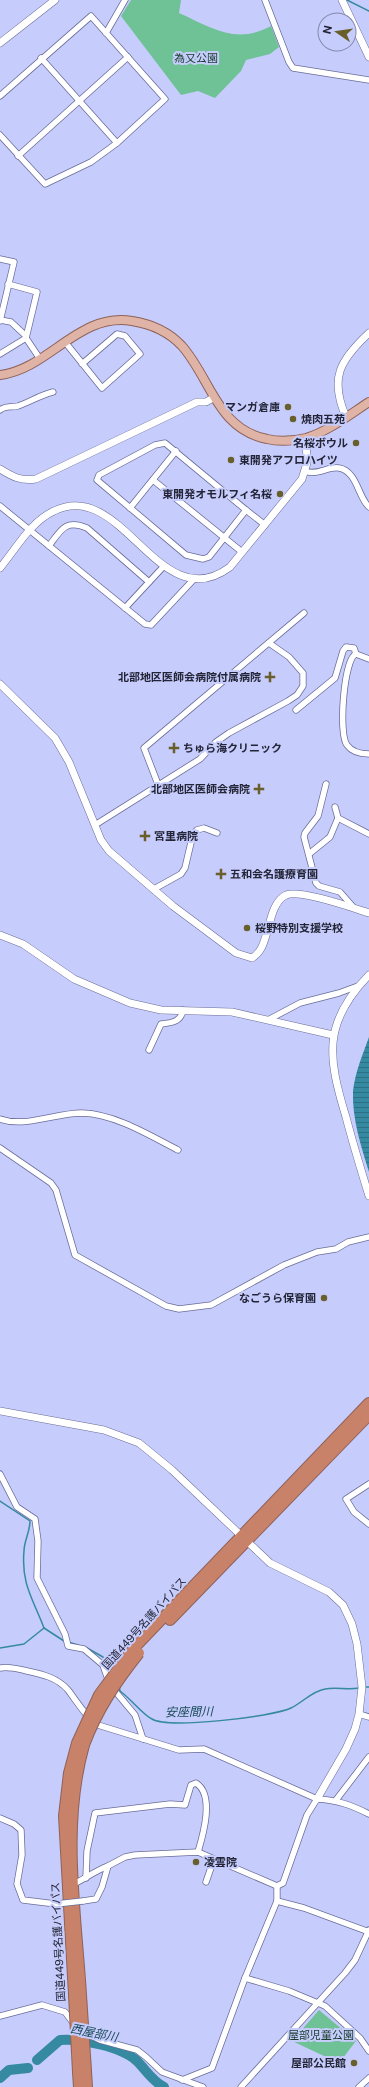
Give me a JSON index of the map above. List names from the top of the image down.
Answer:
{
  "streets": {
    "highway": ["国道449号名護バイパス"]
  },
  "water": ["安座間川", "西屋部川"],
  "parks": ["為又公園", "屋部児童公園"],
  "places": {
    "other": [
      "マンガ倉庫",
      "焼肉五苑",
      "名桜ボウル",
      "東開発アフロハイツ",
      "東開発オモルフィ名桜",
      "桜野特別支援学校",
      "なごうら保育園",
      "凌雲院",
      "屋部公民館"
    ],
    "health": [
      "北部地区医師会病院付属病院",
      "ちゅら海クリニック",
      "北部地区医師会病院",
      "宮里病院",
      "五和会名護療育園"
    ]
  },
  "north": "left"
}
